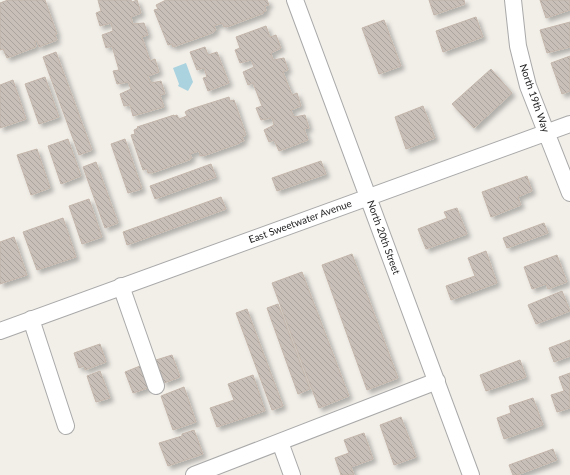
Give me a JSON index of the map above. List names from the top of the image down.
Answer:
{
  "streets": {
    "street": ["North 19th Way", "East Sweetwater Avenue", "North 20th Street"]
  },
  "crossings": [
    ["North 19th Way", "East Sweetwater Avenue"],
    ["East Sweetwater Avenue", "North 20th Street"]
  ]
}
